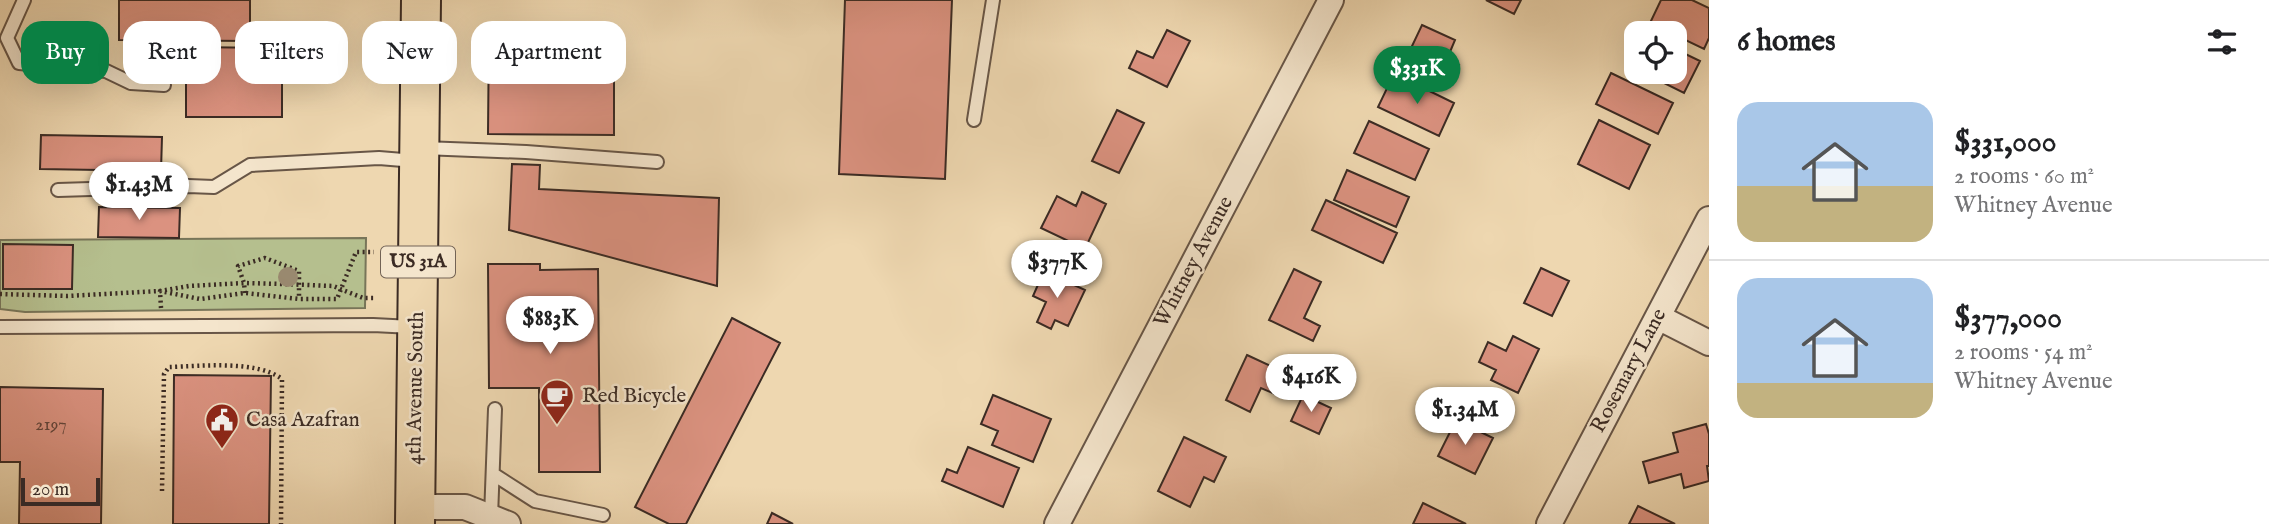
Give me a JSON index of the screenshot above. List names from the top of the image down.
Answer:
{
  "streets": {
    "main road": ["US 31A", "4th Avenue South"],
    "street": ["Whitney Avenue", "Rosemary Lane"]
  },
  "places": {
    "cafe": ["Red Bicycle"],
    "public building": ["Casa Azafran"]
  },
  "house_numbers": ["2197"],
  "scale_bar": "20 m",
  "page": {
    "heading": "6 homes",
    "chip": [
      "Buy",
      "Rent",
      "Filters",
      "New",
      "Apartment"
    ],
    "price": [
      "$331K",
      "$1.43M",
      "$377K",
      "$883K",
      "$416K",
      "$1.34M"
    ],
    "list": [
      {
        "name": "$331,000",
        "note": "2 rooms · 60 m² · Whitney Avenue"
      },
      {
        "name": "$377,000",
        "note": "2 rooms · 54 m² · Whitney Avenue"
      }
    ],
    "scale": "20 m"
  }
}
